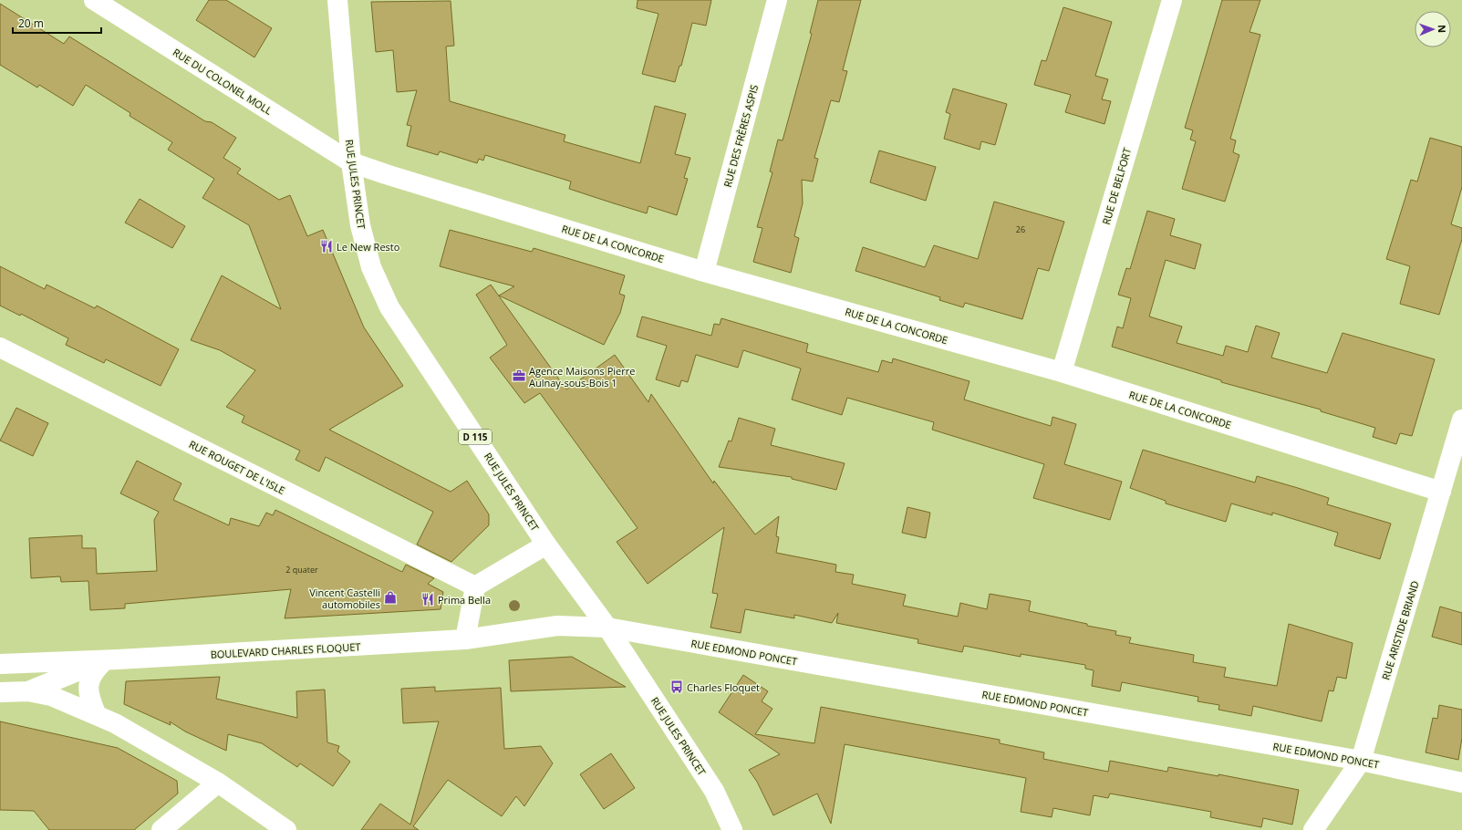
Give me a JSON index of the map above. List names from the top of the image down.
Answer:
{
  "streets": {
    "street": [
      "RUE DU COLONEL MOLL",
      "RUE DES FRÈRES ASPIS",
      "RUE JULES PRINCET",
      "RUE DE BELFORT",
      "RUE DE LA CONCORDE",
      "D 115",
      "RUE ROUGET DE L'ISLE",
      "RUE ARISTIDE BRIAND",
      "BOULEVARD CHARLES FLOQUET",
      "RUE EDMOND PONCET"
    ]
  },
  "crossings": [
    ["RUE DU COLONEL MOLL", "RUE JULES PRINCET"],
    ["RUE DU COLONEL MOLL", "RUE DE LA CONCORDE"],
    ["RUE DES FRÈRES ASPIS", "RUE DE LA CONCORDE"],
    ["RUE JULES PRINCET", "RUE DE LA CONCORDE"],
    ["RUE JULES PRINCET", "BOULEVARD CHARLES FLOQUET"],
    ["RUE JULES PRINCET", "RUE EDMOND PONCET"],
    ["RUE DE BELFORT", "RUE DE LA CONCORDE"],
    ["RUE DE LA CONCORDE", "RUE ARISTIDE BRIAND"],
    ["RUE ARISTIDE BRIAND", "RUE EDMOND PONCET"],
    ["BOULEVARD CHARLES FLOQUET", "RUE EDMOND PONCET"]
  ],
  "places": {
    "restaurant": ["Le New Resto", "Prima Bella"],
    "office": ["Agence Maisons Pierre Aulnay-sous-Bois 1"],
    "shop": ["Vincent Castelli automobiles"],
    "bus stop": ["Charles Floquet"]
  },
  "house_numbers": ["26", "2 quater"],
  "scale_bar": "20 m",
  "north": "right"
}
